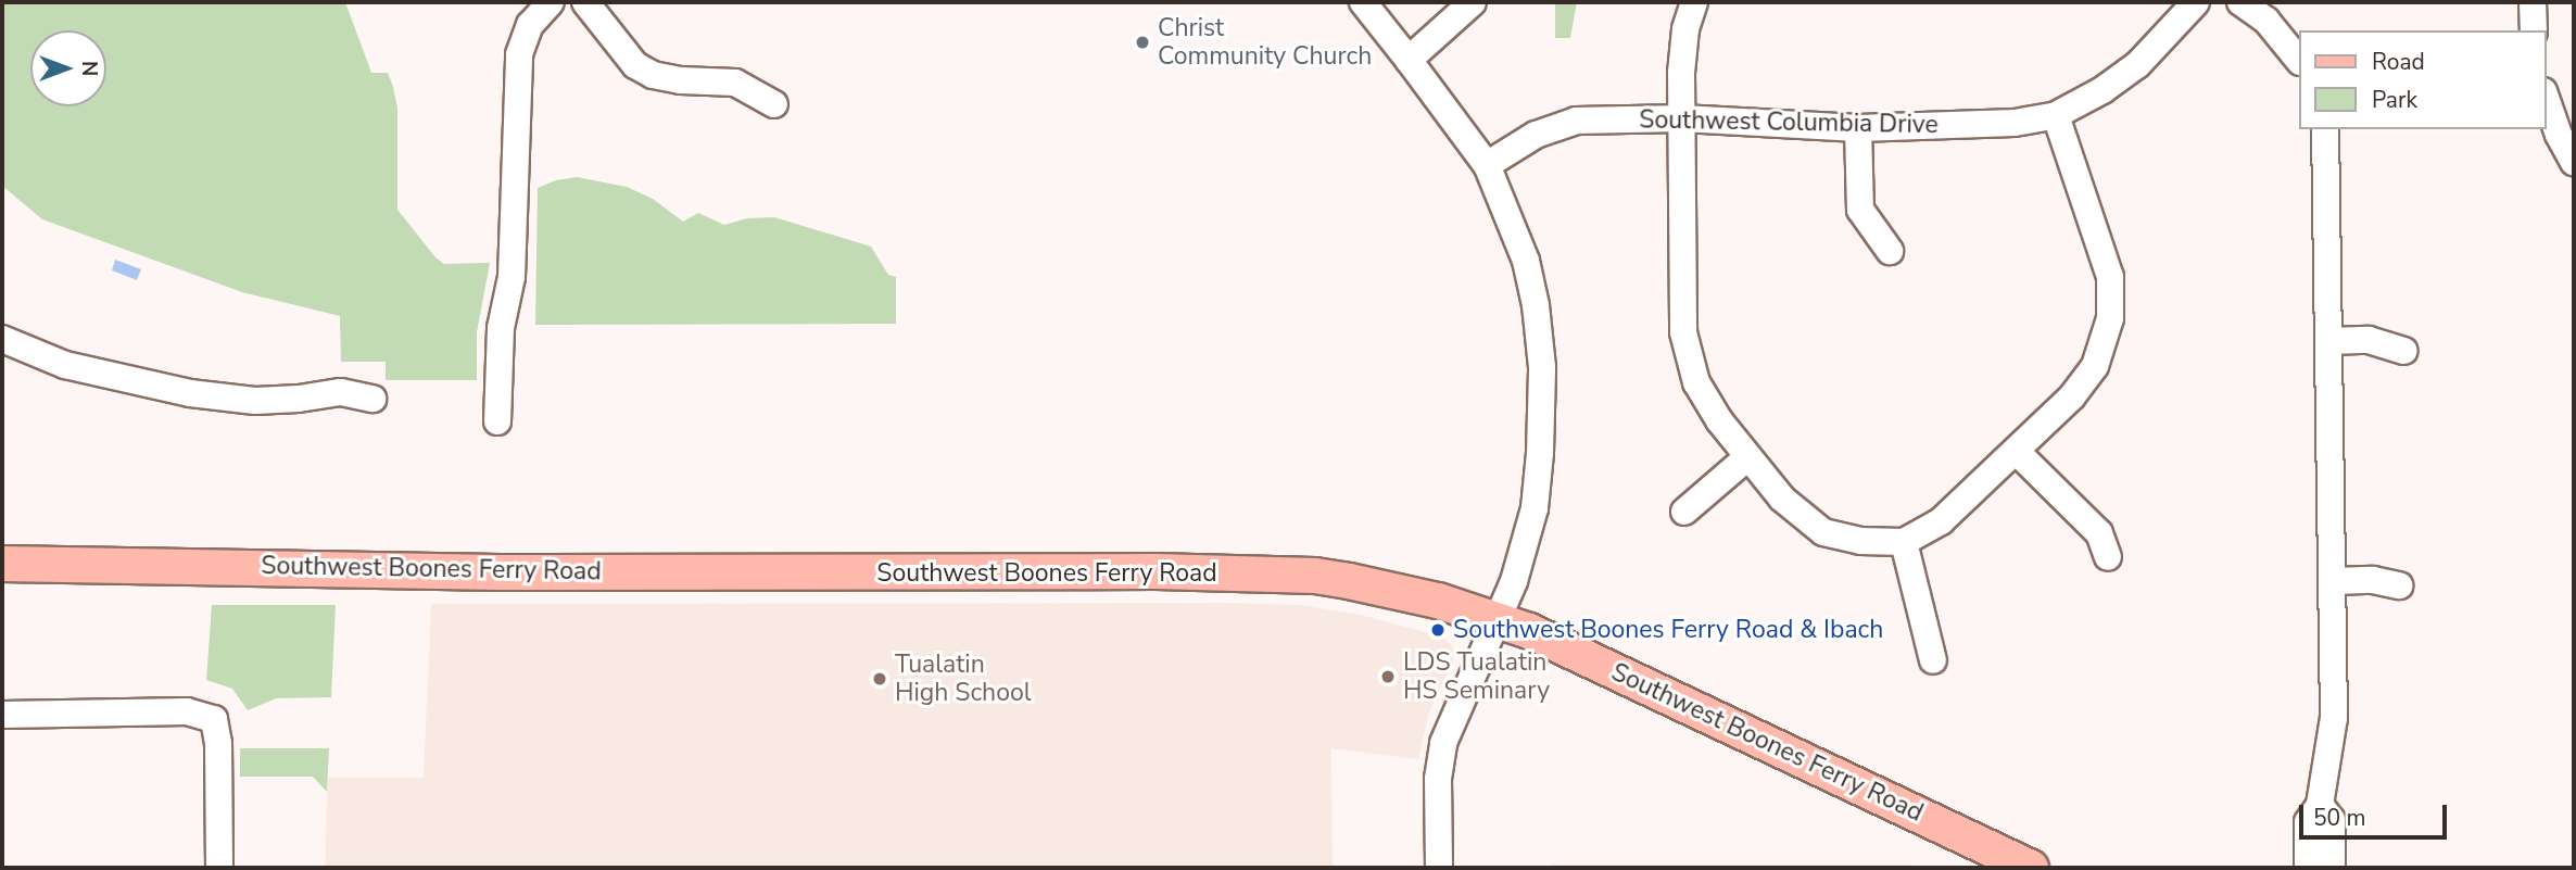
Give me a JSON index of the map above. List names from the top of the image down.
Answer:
{
  "streets": {
    "main road": ["Southwest Boones Ferry Road"],
    "street": ["Southwest Columbia Drive"]
  },
  "places": [
    "Christ Community Church",
    "Southwest Boones Ferry Road & Ibach",
    "LDS Tualatin HS Seminary",
    "Tualatin High School"
  ],
  "legend": ["Road", "Park"],
  "scale_bar": "50 m",
  "north": "right"
}
